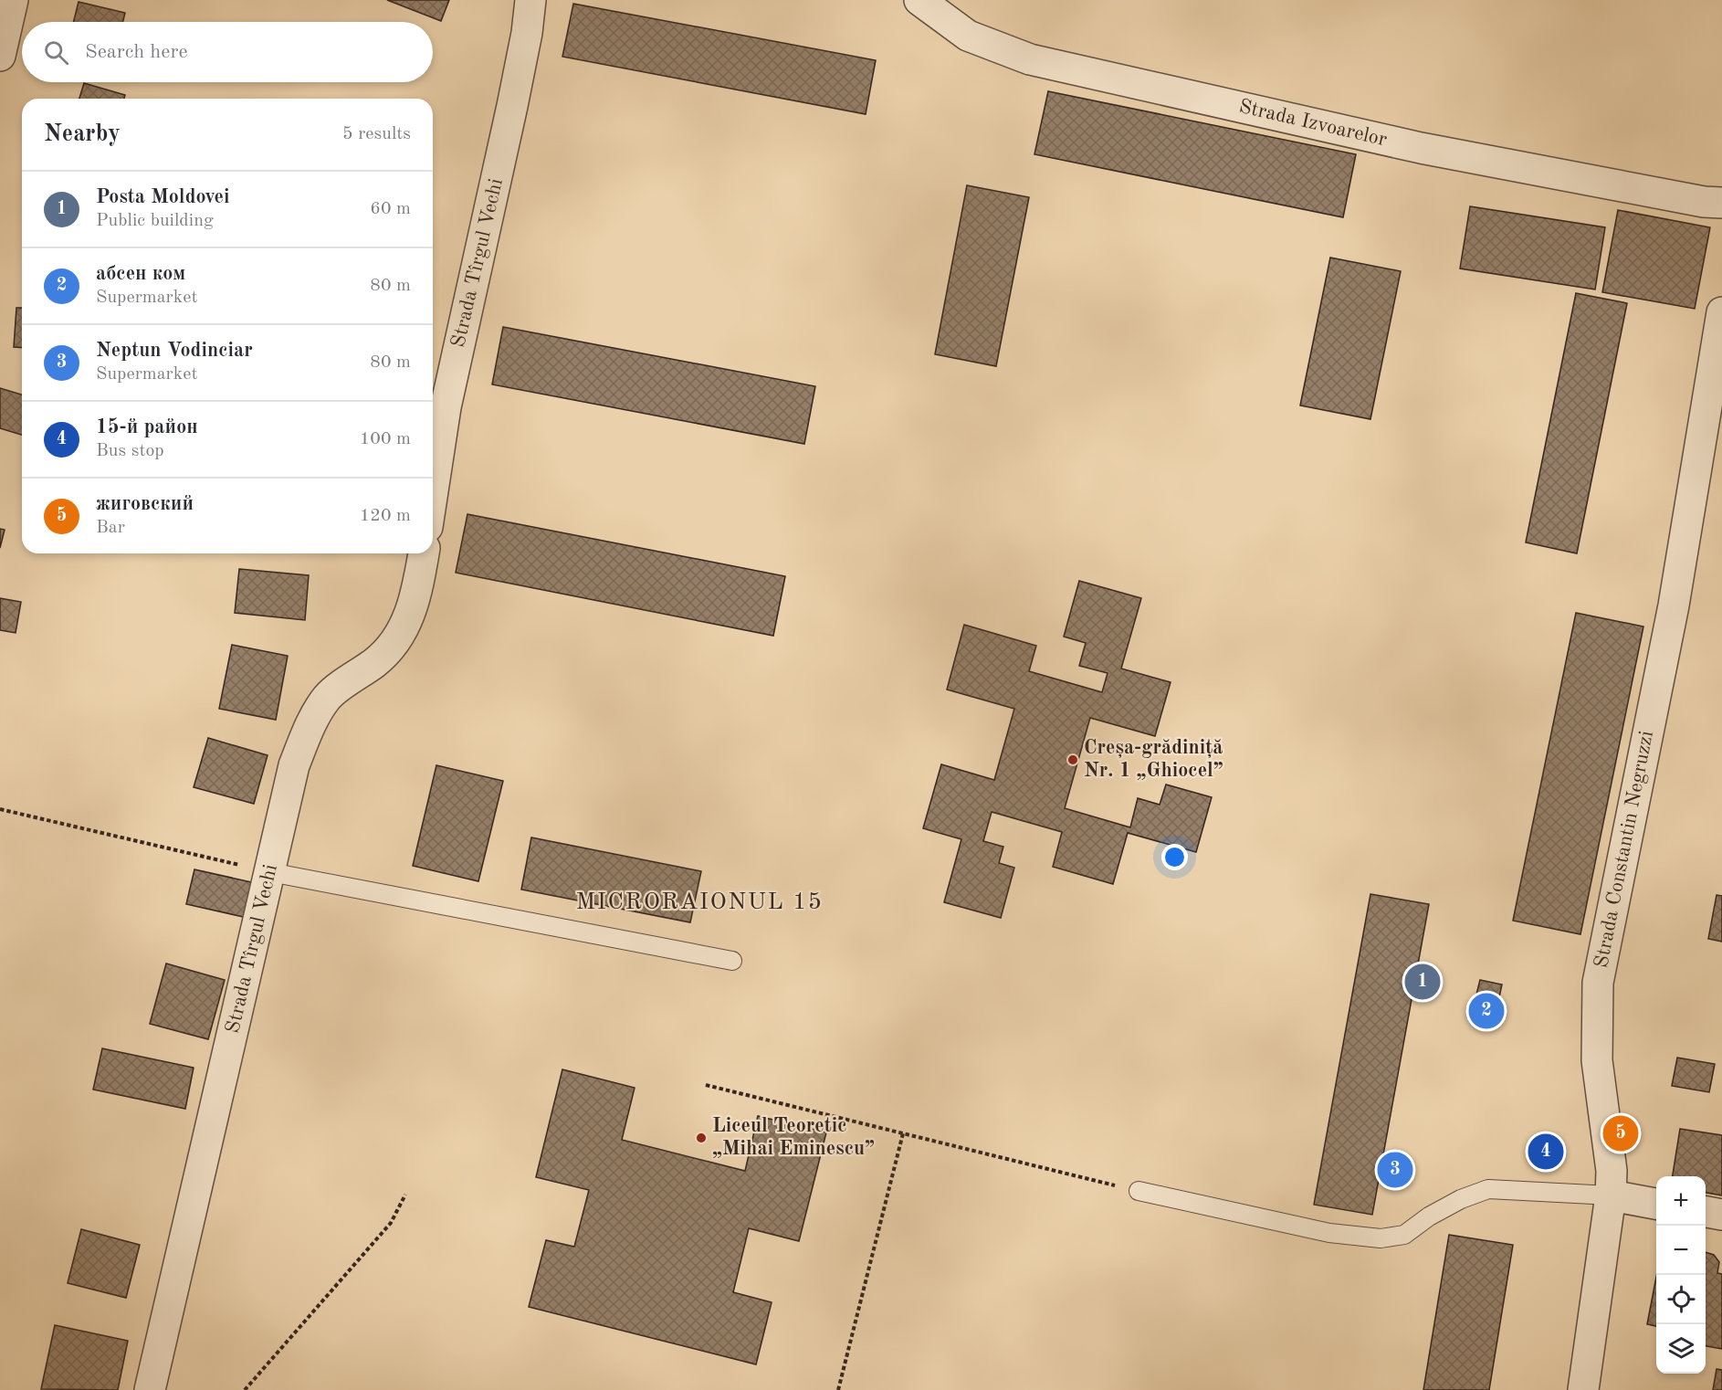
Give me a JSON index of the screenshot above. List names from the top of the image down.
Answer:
{
  "streets": {
    "street": ["Strada Izvoarelor", "Strada Tîrgul Vechi", "Strada Constantin Negruzzi"]
  },
  "districts": ["MICRORAIONUL 15"],
  "places": ["Creșa-grădiniță Nr. 1 „Ghiocel”", "Liceul Teoretic „Mihai Eminescu”"],
  "page": {
    "search": "Search here",
    "heading": ["Nearby", "5 results"],
    "list": [
      {
        "mark": "1",
        "name": "Posta Moldovei",
        "note": "Public building",
        "value": "60 m"
      },
      {
        "mark": "2",
        "name": "абсен ком",
        "note": "Supermarket",
        "value": "80 m"
      },
      {
        "mark": "3",
        "name": "Neptun Vodinciar",
        "note": "Supermarket",
        "value": "80 m"
      },
      {
        "mark": "4",
        "name": "15-й район",
        "note": "Bus stop",
        "value": "100 m"
      },
      {
        "mark": "5",
        "name": "жиговский",
        "note": "Bar",
        "value": "120 m"
      }
    ],
    "pins": [
      "1",
      "2",
      "5",
      "4",
      "3"
    ],
    "map_buttons": ["+", "−"]
  }
}
